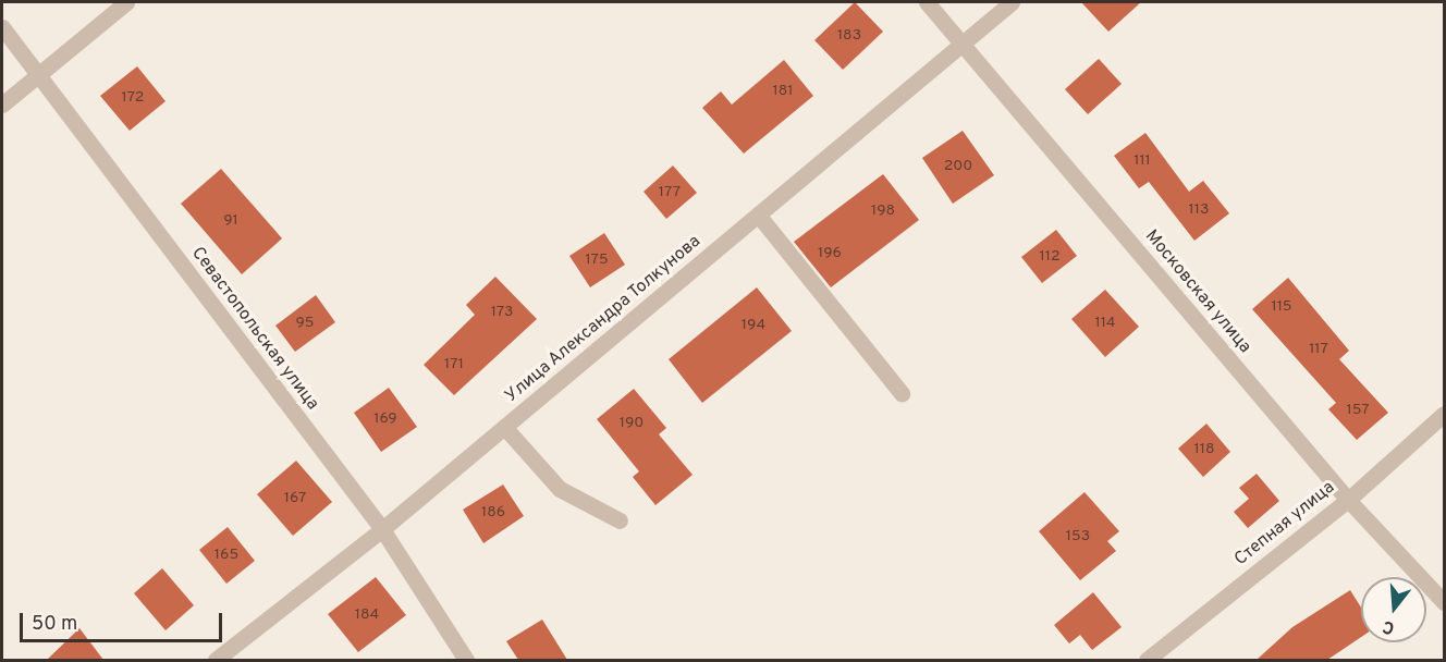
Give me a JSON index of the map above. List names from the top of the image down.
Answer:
{
  "streets": {
    "street": [
      "Московская улица",
      "Улица Александра Толкунова",
      "Севастопольская улица",
      "Степная улица"
    ]
  },
  "crossings": [
    ["Московская улица", "Улица Александра Толкунова"],
    ["Московская улица", "Степная улица"],
    ["Улица Александра Толкунова", "Севастопольская улица"]
  ],
  "house_numbers": [
    "183",
    "181",
    "172",
    "111",
    "200",
    "177",
    "113",
    "198",
    "91",
    "196",
    "112",
    "175",
    "115",
    "173",
    "95",
    "114",
    "194",
    "117",
    "171",
    "157",
    "169",
    "190",
    "118",
    "167",
    "186",
    "153",
    "165",
    "184"
  ],
  "scale_bar": "50 m",
  "north": "bottom"
}
